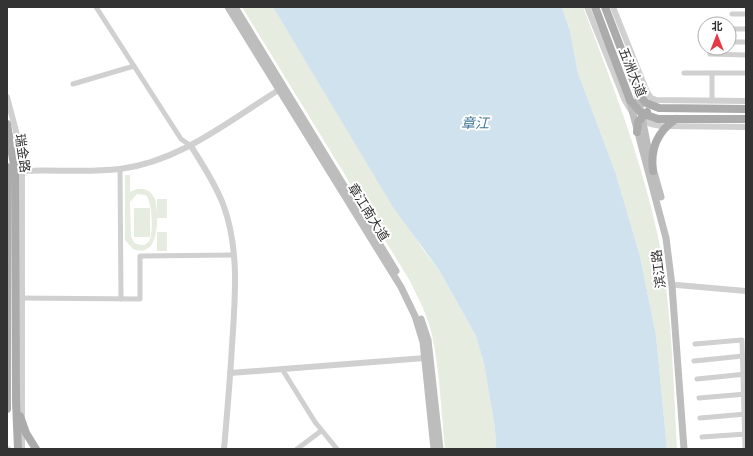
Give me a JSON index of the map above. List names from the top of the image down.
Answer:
{
  "streets": {
    "main road": [
      "五洲大道",
      "瑞金路",
      "章江南大道",
      "滨江路"
    ]
  },
  "crossings": [
    ["五洲大道", "滨江路"]
  ],
  "water": ["章江"],
  "north": "top"
}
